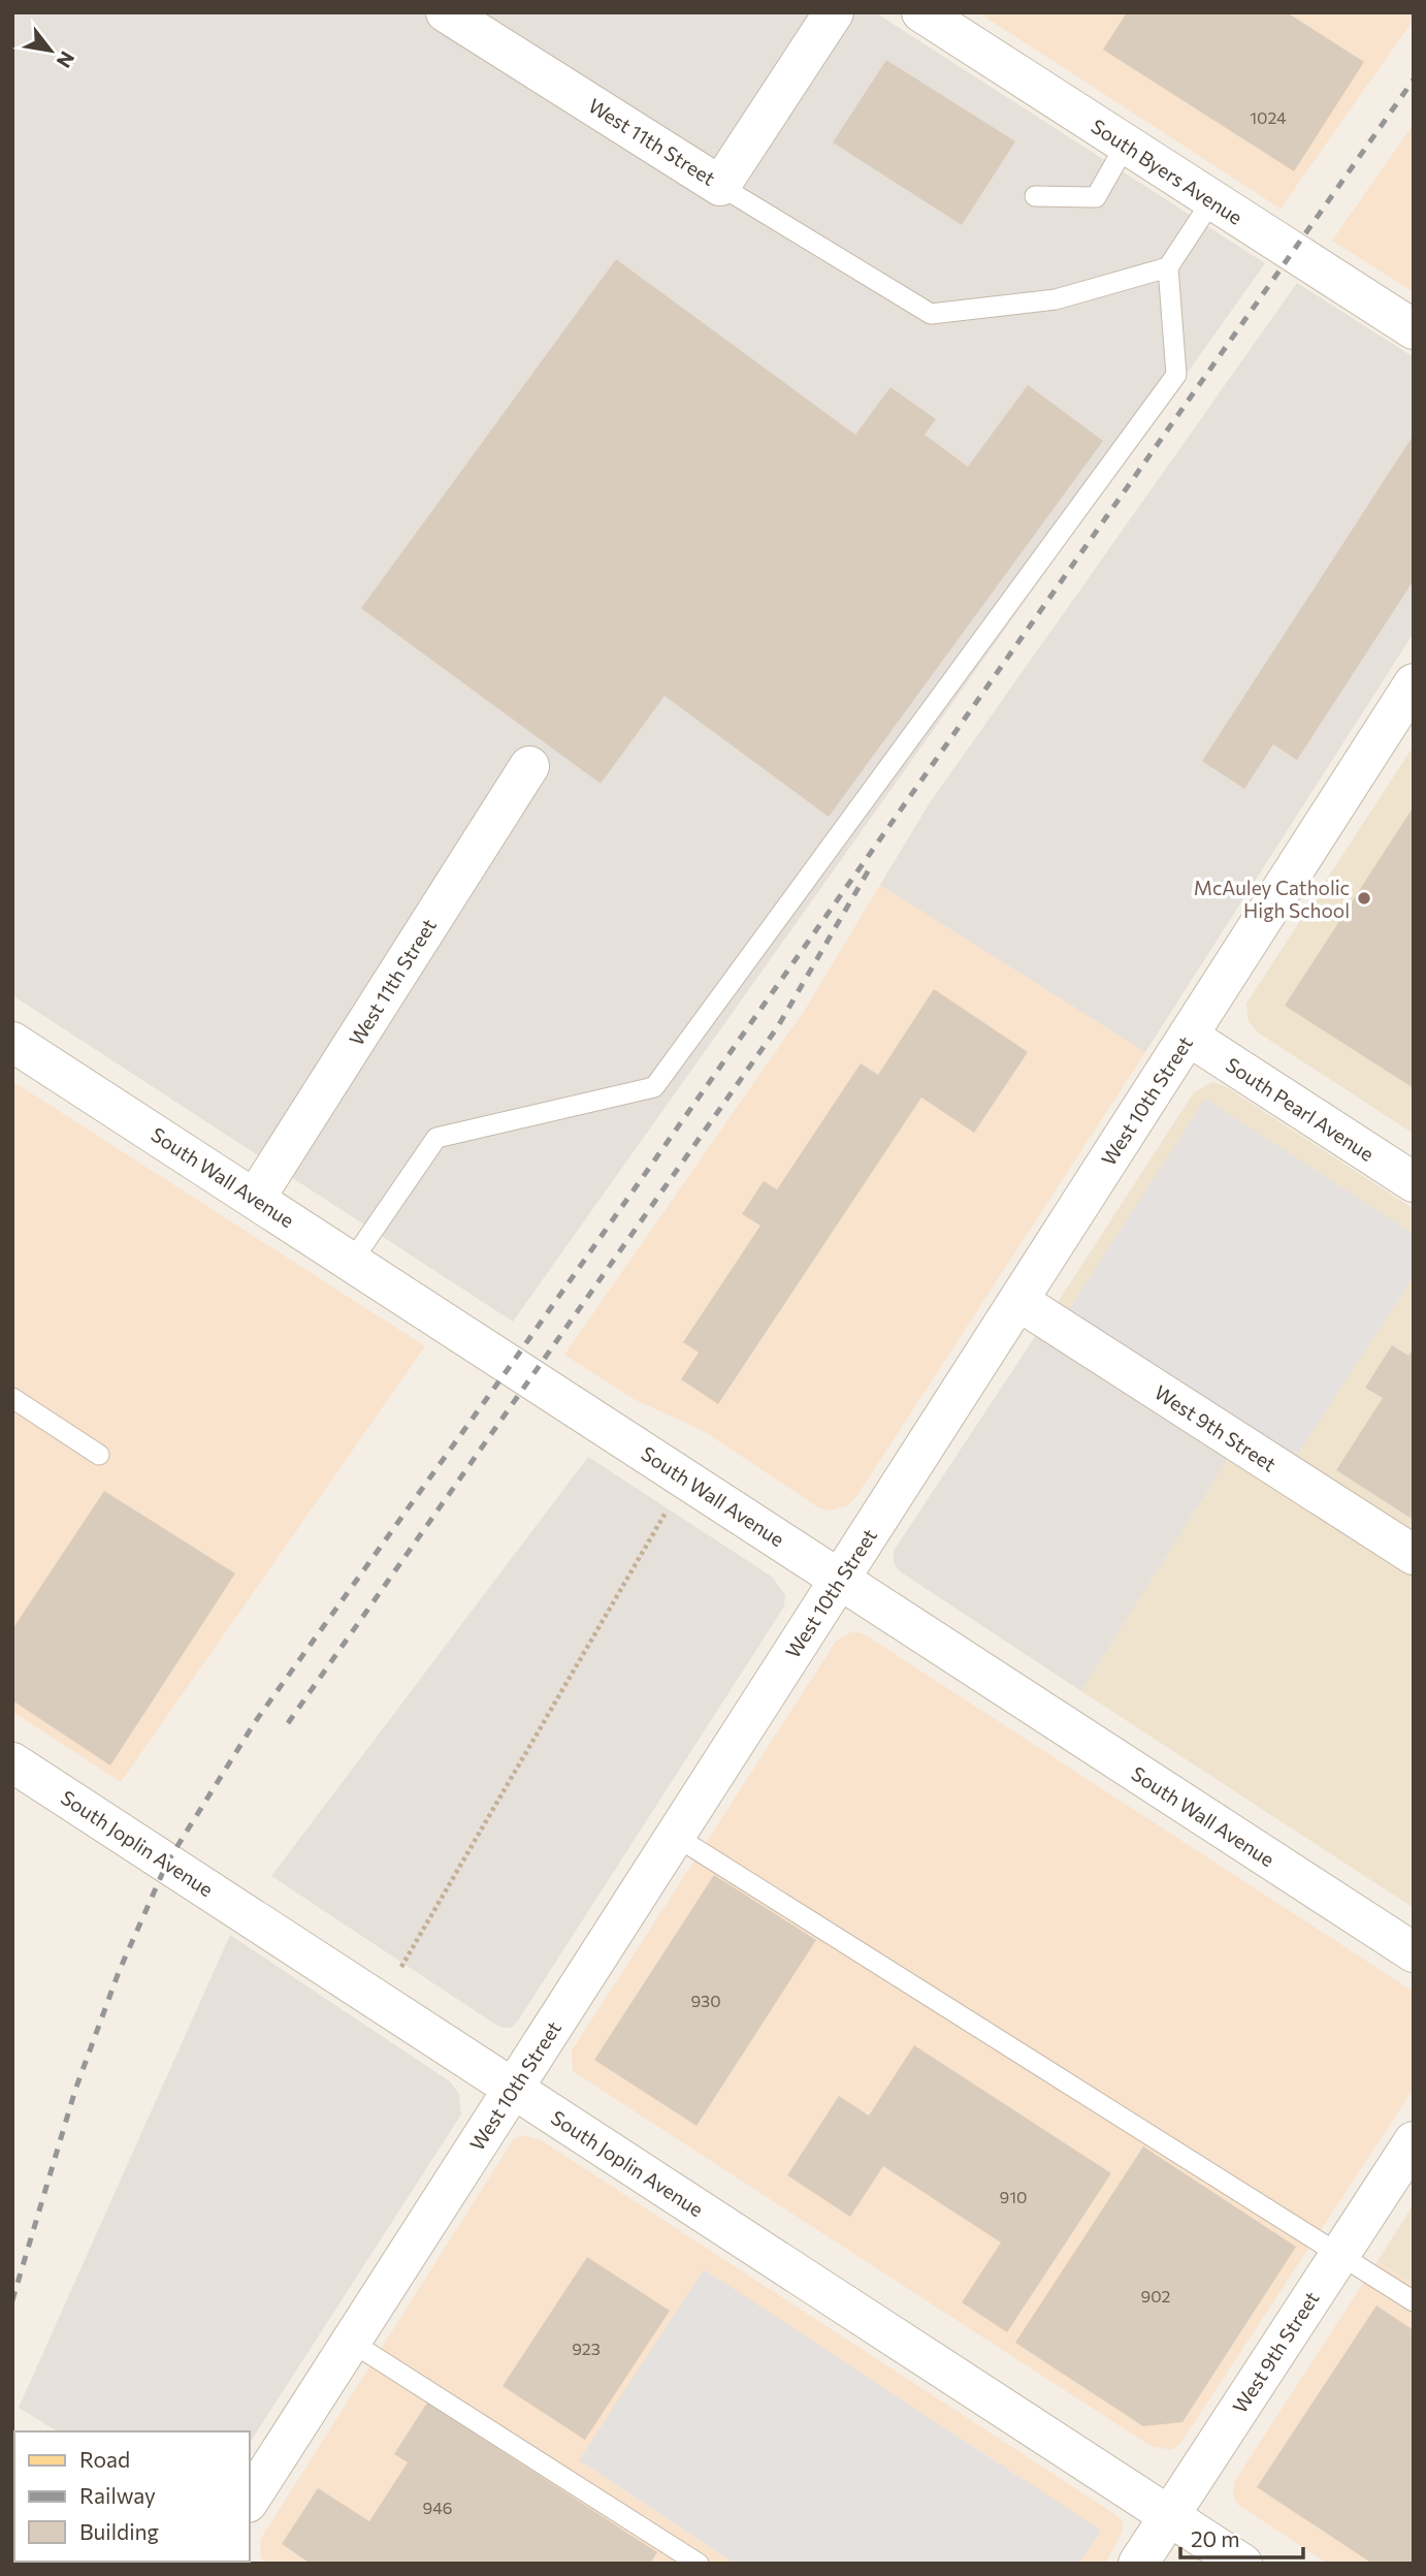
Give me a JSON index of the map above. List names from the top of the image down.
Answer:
{
  "streets": {
    "street": [
      "West 11th Street",
      "South Byers Avenue",
      "West 10th Street",
      "South Pearl Avenue",
      "South Wall Avenue",
      "West 9th Street",
      "South Joplin Avenue"
    ]
  },
  "crossings": [
    ["West 11th Street", "South Wall Avenue"],
    ["West 10th Street", "South Pearl Avenue"],
    ["West 10th Street", "South Wall Avenue"],
    ["West 10th Street", "West 9th Street"],
    ["West 10th Street", "South Joplin Avenue"],
    ["West 9th Street", "South Joplin Avenue"]
  ],
  "places": ["McAuley Catholic High School"],
  "house_numbers": [
    "1024",
    "930",
    "910",
    "902",
    "923",
    "946"
  ],
  "legend": ["Road", "Railway", "Building"],
  "scale_bar": "20 m",
  "north": "bottom right"
}
